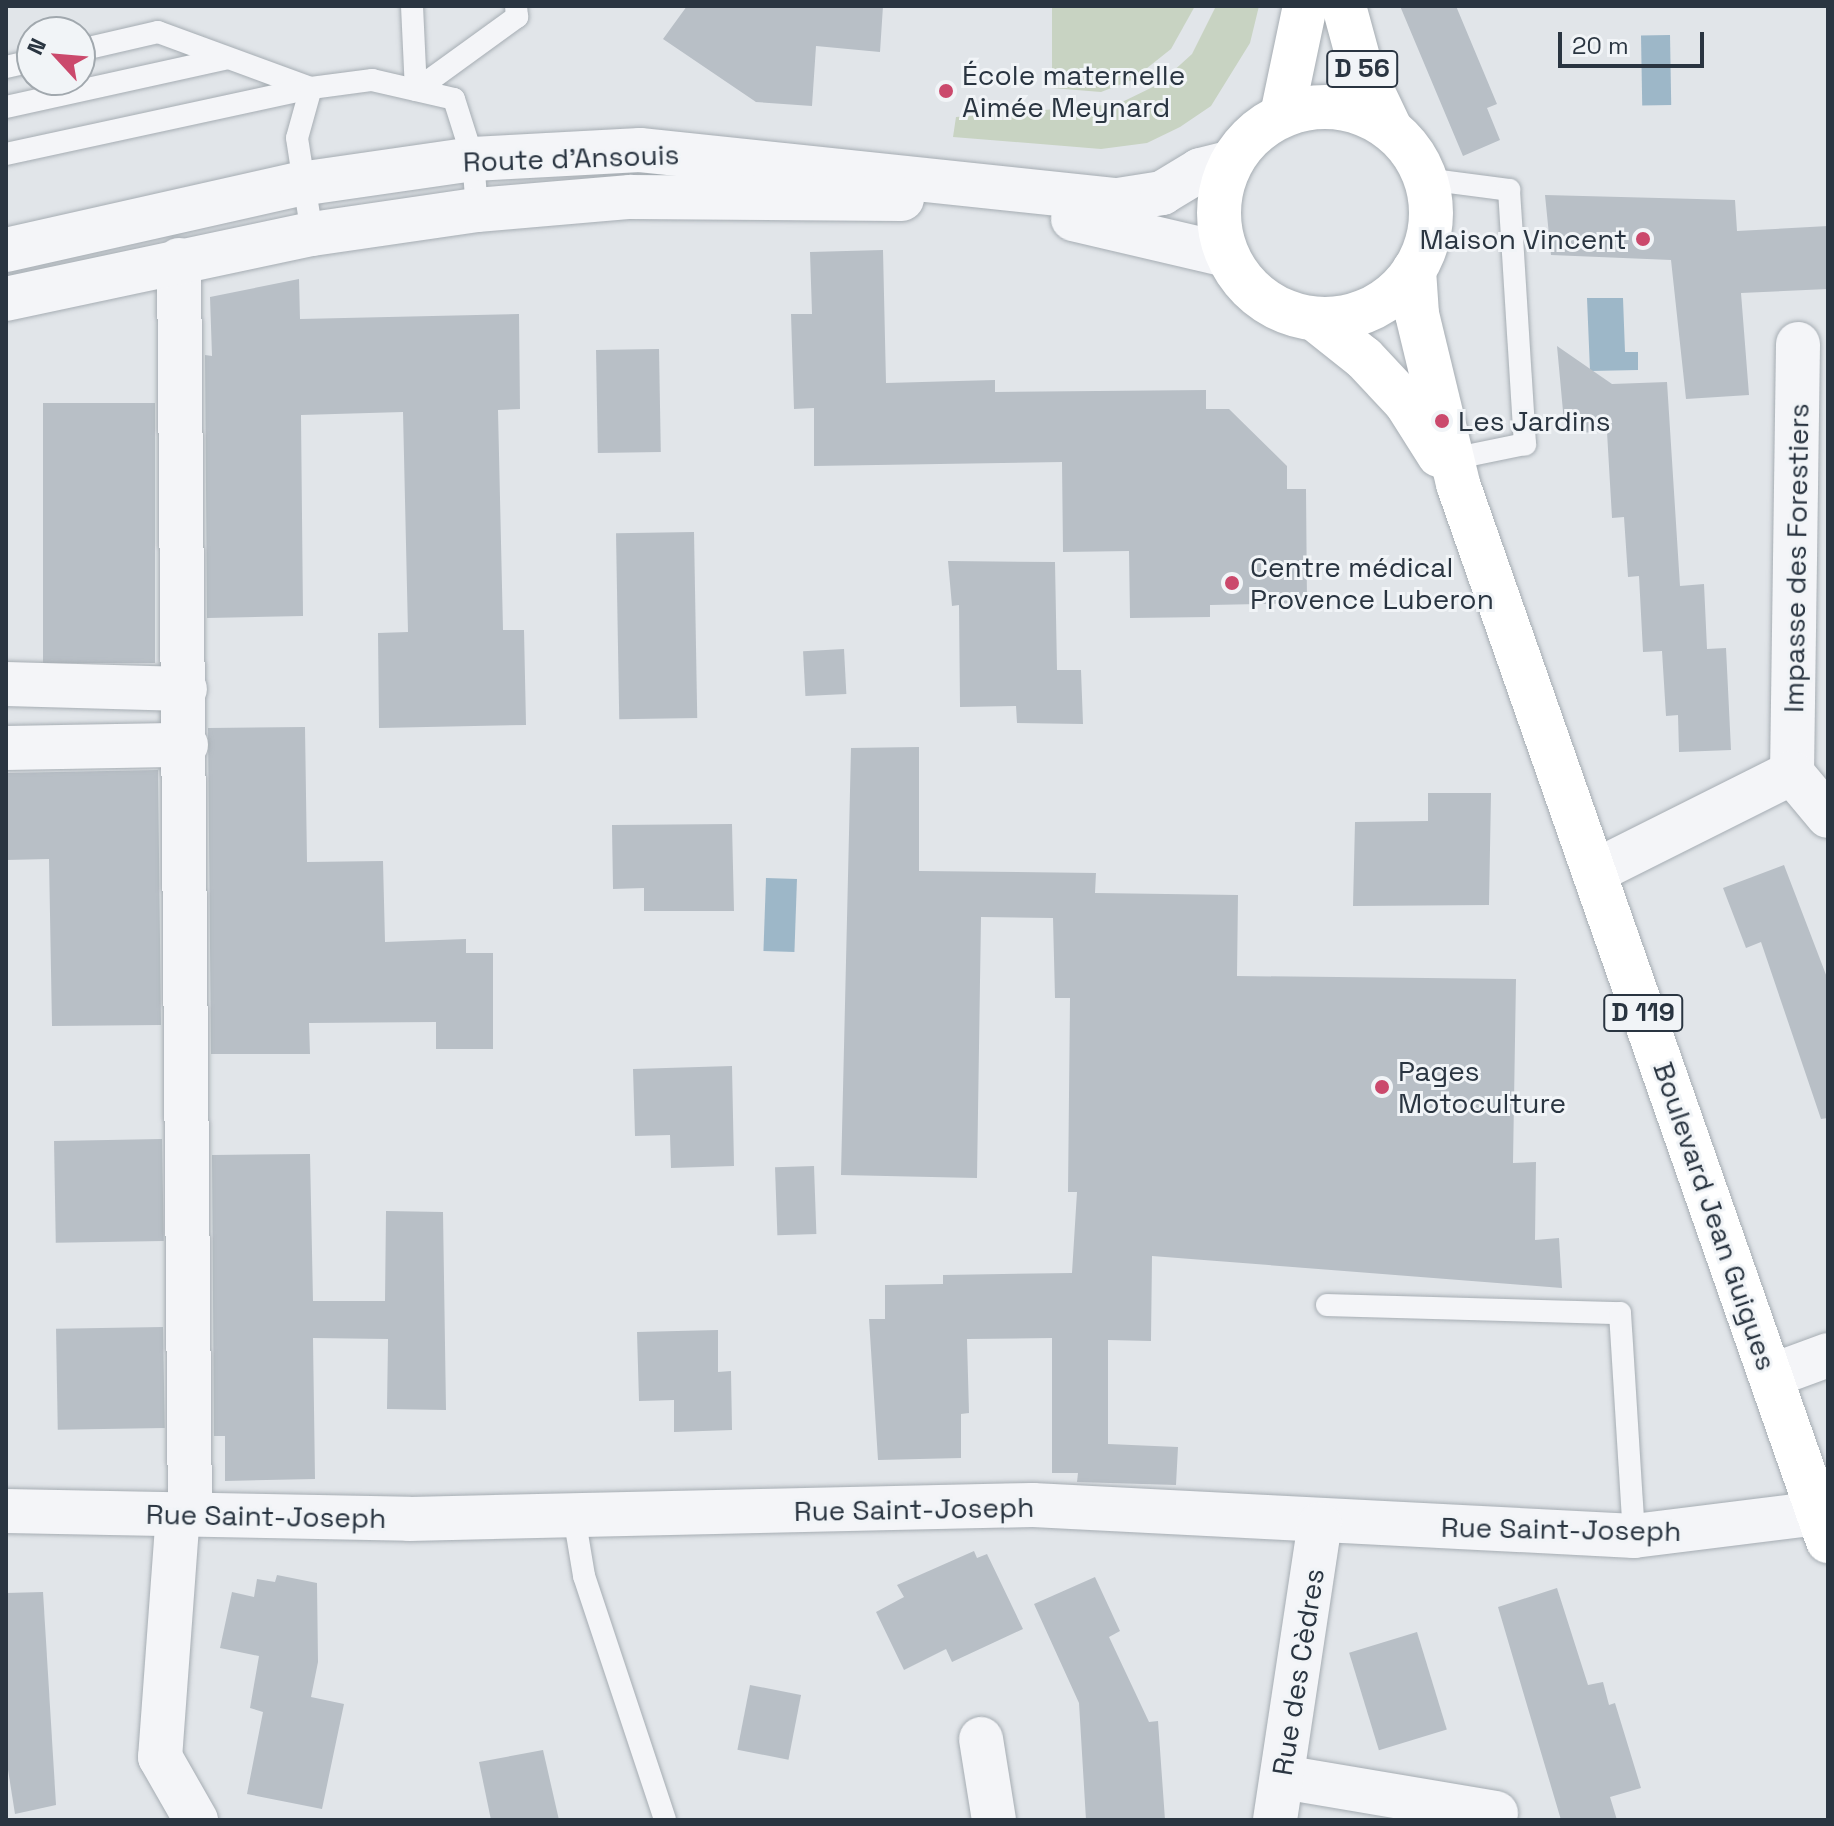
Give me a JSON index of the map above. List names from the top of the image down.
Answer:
{
  "streets": {
    "main road": ["D 56", "D 119", "Boulevard Jean Guigues"],
    "street": [
      "Route d'Ansouis",
      "Impasse des Forestiers",
      "Rue Saint-Joseph",
      "Rue des Cèdres"
    ]
  },
  "crossings": [
    ["D 56", "Route d'Ansouis"],
    ["D 56", "Boulevard Jean Guigues"],
    ["Route d'Ansouis", "Boulevard Jean Guigues"],
    ["Boulevard Jean Guigues", "Rue Saint-Joseph"],
    ["Rue Saint-Joseph", "Rue des Cèdres"]
  ],
  "places": [
    "École maternelle Aimée Meynard",
    "Maison Vincent",
    "Les Jardins",
    "Centre médical Provence Luberon",
    "Pages Motoculture"
  ],
  "scale_bar": "20 m",
  "north": "top left"
}
